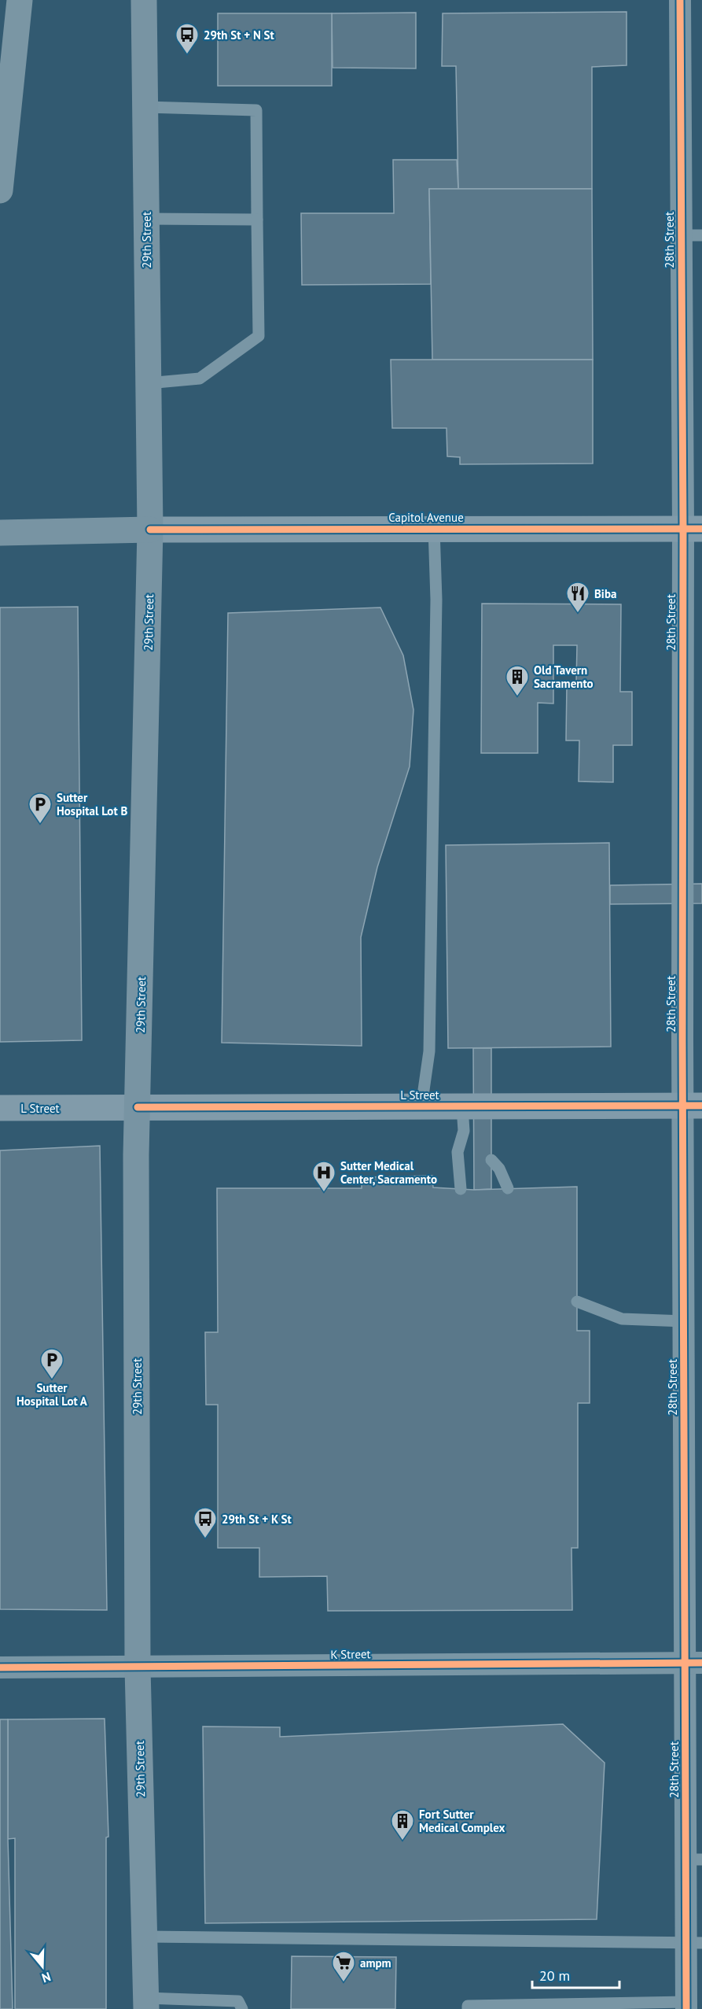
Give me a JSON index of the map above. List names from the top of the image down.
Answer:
{
  "streets": {
    "main road": ["29th Street", "Capitol Avenue", "L Street"],
    "street": ["28th Street", "K Street"]
  },
  "crossings": [
    ["29th Street", "Capitol Avenue"],
    ["29th Street", "L Street"],
    ["29th Street", "K Street"],
    ["28th Street", "Capitol Avenue"],
    ["28th Street", "L Street"],
    ["28th Street", "K Street"]
  ],
  "places": {
    "bus stop": ["29th St + N St", "29th St + K St"],
    "restaurant": ["Biba"],
    "building": ["Old Tavern Sacramento", "Fort Sutter Medical Complex"],
    "parking": ["Sutter Hospital Lot B", "Sutter Hospital Lot A"],
    "hospital": ["Sutter Medical Center, Sacramento"],
    "supermarket": ["ampm"]
  },
  "scale_bar": "20 m",
  "north": "bottom"
}
